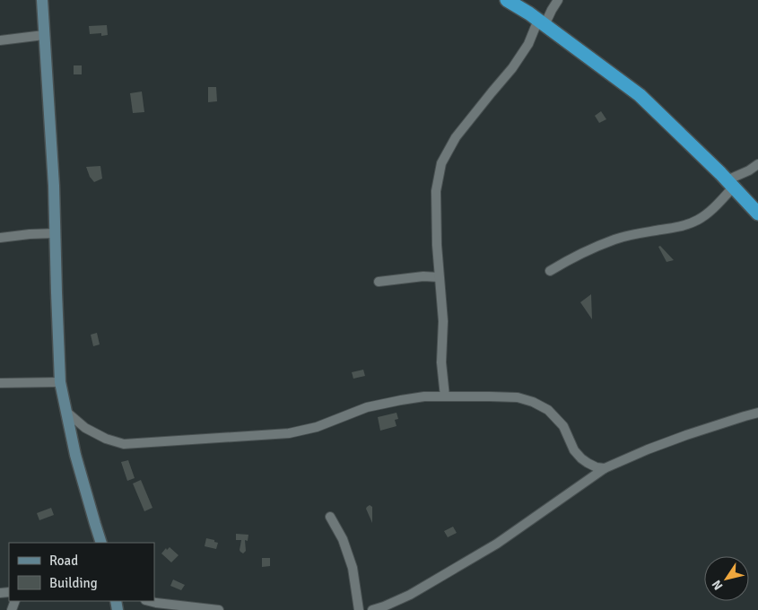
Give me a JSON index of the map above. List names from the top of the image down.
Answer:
{
  "legend": ["Road", "Building"],
  "north": "bottom left"
}
